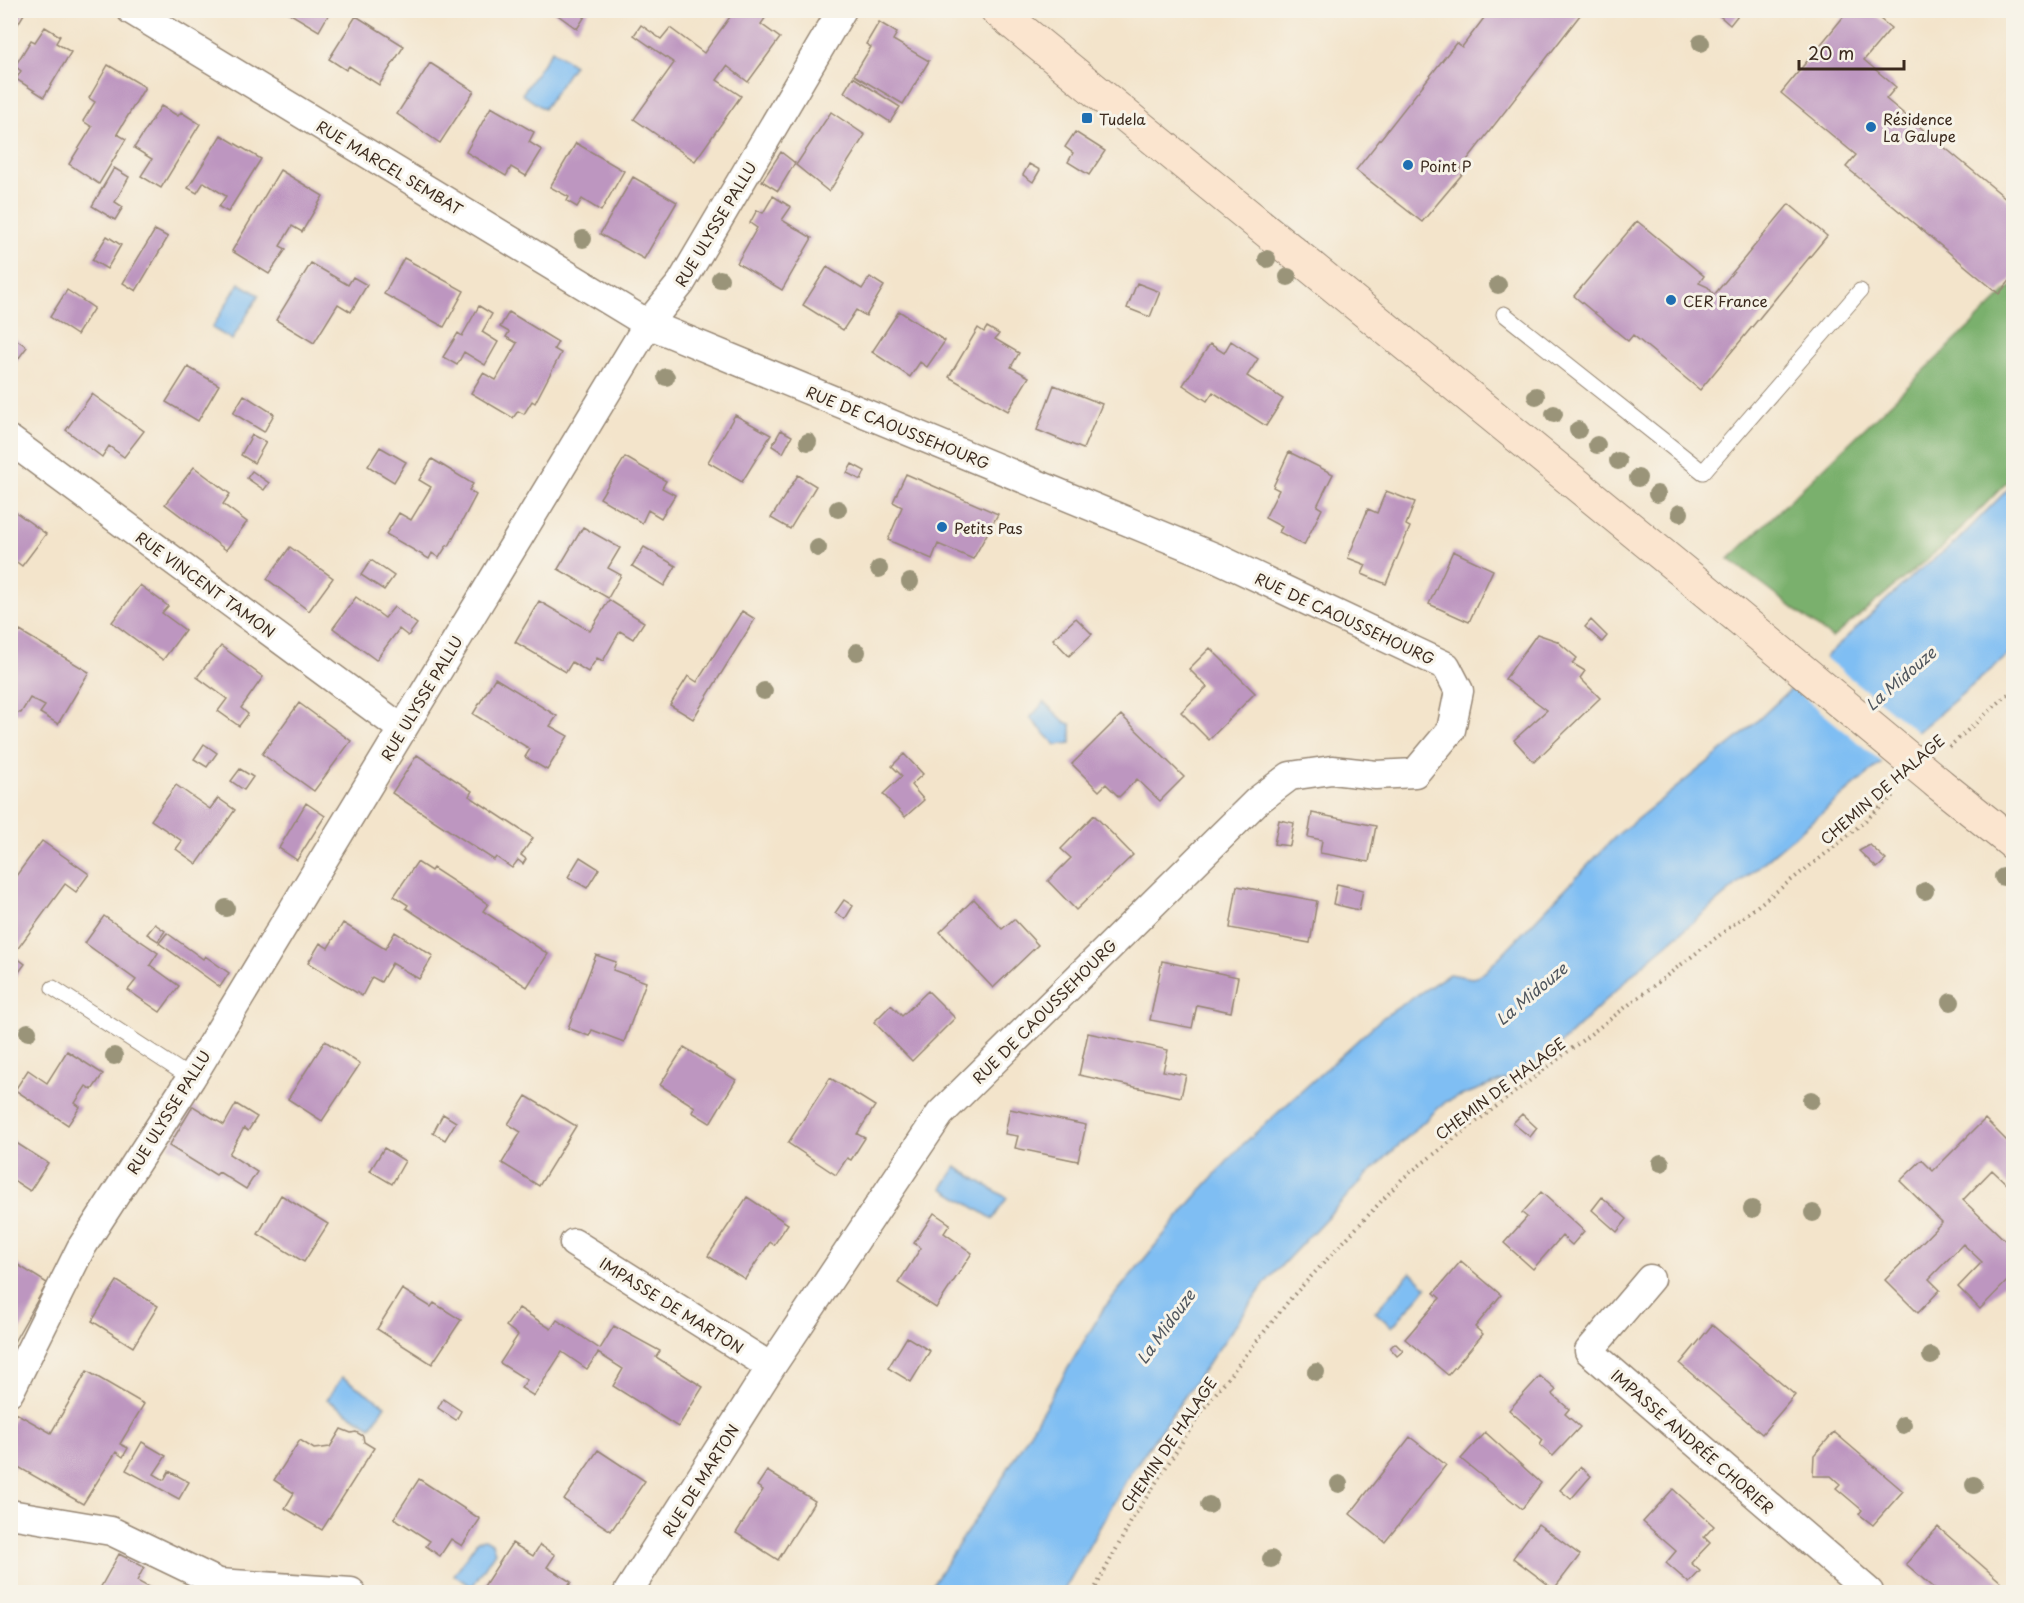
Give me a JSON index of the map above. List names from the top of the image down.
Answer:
{
  "streets": {
    "street": [
      "RUE MARCEL SEMBAT",
      "RUE ULYSSE PALLU",
      "RUE DE CAOUSSEHOURG",
      "RUE VINCENT TAMON",
      "IMPASSE DE MARTON",
      "IMPASSE ANDRÉE CHORIER",
      "RUE DE MARTON"
    ],
    "path": ["CHEMIN DE HALAGE"]
  },
  "crossings": [
    ["RUE MARCEL SEMBAT", "RUE ULYSSE PALLU"],
    ["RUE MARCEL SEMBAT", "RUE DE CAOUSSEHOURG"],
    ["RUE ULYSSE PALLU", "RUE DE CAOUSSEHOURG"],
    ["RUE ULYSSE PALLU", "RUE VINCENT TAMON"],
    ["RUE DE CAOUSSEHOURG", "IMPASSE DE MARTON"],
    ["RUE DE CAOUSSEHOURG", "RUE DE MARTON"],
    ["IMPASSE DE MARTON", "RUE DE MARTON"]
  ],
  "water": ["La Midouze"],
  "places": {
    "transit": ["Tudela"],
    "other": [
      "Résidence La Galupe",
      "Point P",
      "CER France",
      "Petits Pas"
    ]
  },
  "scale_bar": "20 m"
}
